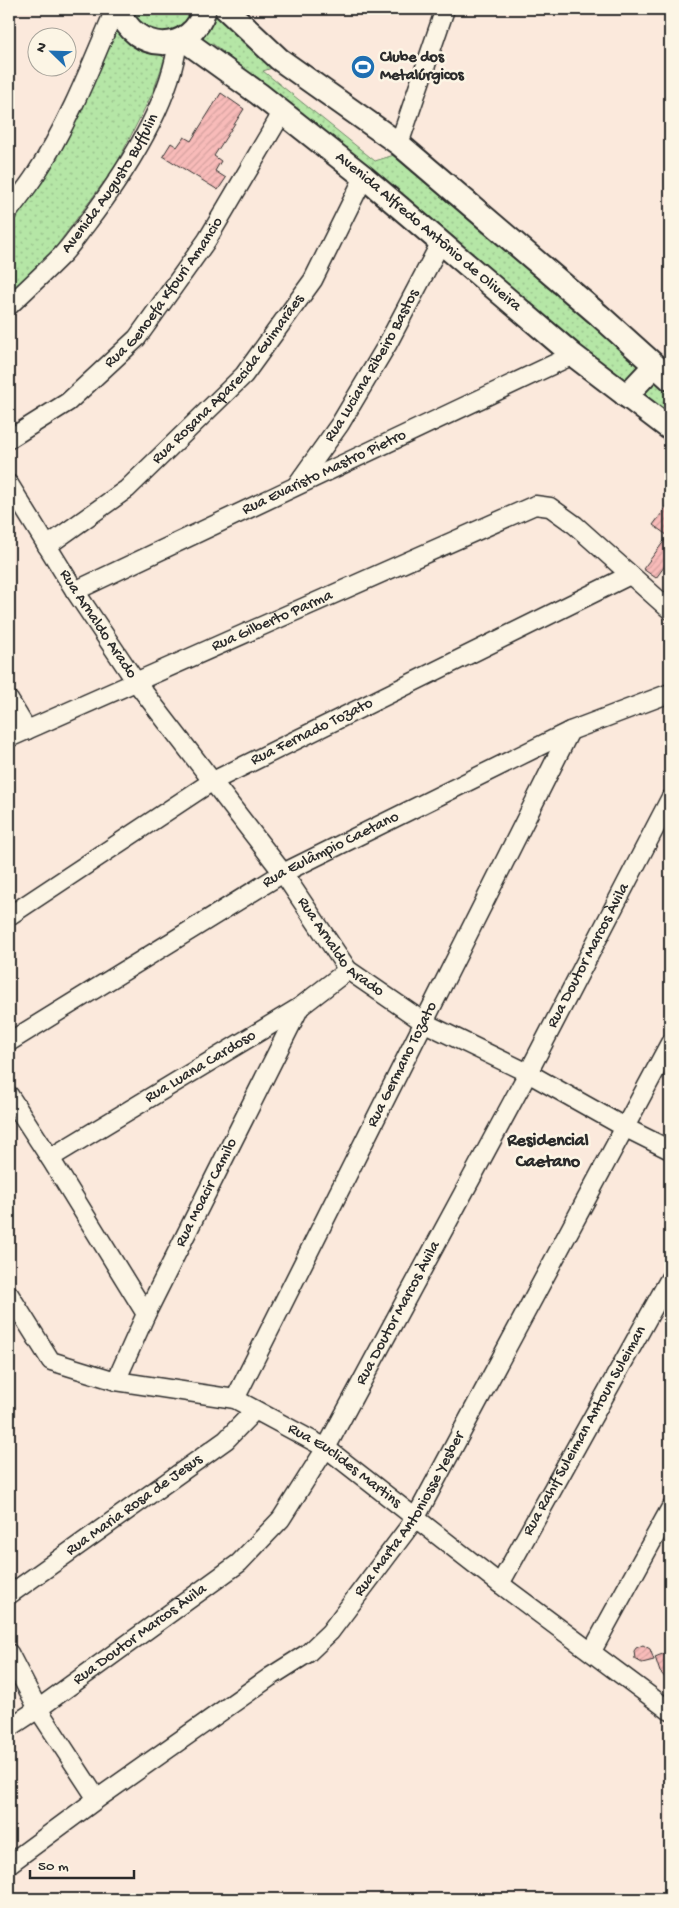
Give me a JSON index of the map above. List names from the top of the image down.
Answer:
{
  "streets": {
    "main road": ["Avenida Alfredo Antônio de Oliveira"],
    "street": [
      "Avenida Augusto Buffulin",
      "Rua Genoefa Kfouri Amancio",
      "Rua Luciana Ribeiro Bastos",
      "Rua Rosana Aparecida Guimarães",
      "Rua Evaristo Mastro Pietro",
      "Rua Gilberto Parma",
      "Rua Arnaldo Arado",
      "Rua Fernado Tozato",
      "Rua Eulâmpio Caetano",
      "Rua Doutor Marcos Àvila",
      "Rua Germano Tozato",
      "Rua Luana Cardoso",
      "Rua Moacir Camilo",
      "Rua Rahif Suleiman Antoun Suleiman",
      "Rua Euclides Martins",
      "Rua Maria Rosa de Jesus",
      "Rua Marta Antoniosse Yesber"
    ]
  },
  "crossings": [
    ["Avenida Augusto Buffulin", "Avenida Alfredo Antônio de Oliveira"],
    ["Avenida Alfredo Antônio de Oliveira", "Rua Genoefa Kfouri Amancio"],
    ["Avenida Alfredo Antônio de Oliveira", "Rua Luciana Ribeiro Bastos"],
    ["Avenida Alfredo Antônio de Oliveira", "Rua Rosana Aparecida Guimarães"],
    ["Avenida Alfredo Antônio de Oliveira", "Rua Evaristo Mastro Pietro"],
    ["Rua Luciana Ribeiro Bastos", "Rua Evaristo Mastro Pietro"],
    ["Rua Rosana Aparecida Guimarães", "Rua Arnaldo Arado"],
    ["Rua Evaristo Mastro Pietro", "Rua Arnaldo Arado"],
    ["Rua Gilberto Parma", "Rua Arnaldo Arado"],
    ["Rua Gilberto Parma", "Rua Fernado Tozato"],
    ["Rua Arnaldo Arado", "Rua Fernado Tozato"],
    ["Rua Arnaldo Arado", "Rua Eulâmpio Caetano"],
    ["Rua Arnaldo Arado", "Rua Doutor Marcos Àvila"],
    ["Rua Arnaldo Arado", "Rua Germano Tozato"],
    ["Rua Arnaldo Arado", "Rua Luana Cardoso"],
    ["Rua Arnaldo Arado", "Rua Marta Antoniosse Yesber"],
    ["Rua Eulâmpio Caetano", "Rua Germano Tozato"],
    ["Rua Doutor Marcos Àvila", "Rua Euclides Martins"],
    ["Rua Germano Tozato", "Rua Euclides Martins"],
    ["Rua Luana Cardoso", "Rua Moacir Camilo"],
    ["Rua Moacir Camilo", "Rua Euclides Martins"],
    ["Rua Rahif Suleiman Antoun Suleiman", "Rua Euclides Martins"],
    ["Rua Euclides Martins", "Rua Maria Rosa de Jesus"],
    ["Rua Euclides Martins", "Rua Marta Antoniosse Yesber"]
  ],
  "districts": ["Residencial Caetano"],
  "places": {
    "sports": ["Clube dos Metalúrgicos"]
  },
  "scale_bar": "50 m",
  "north": "top left"
}
